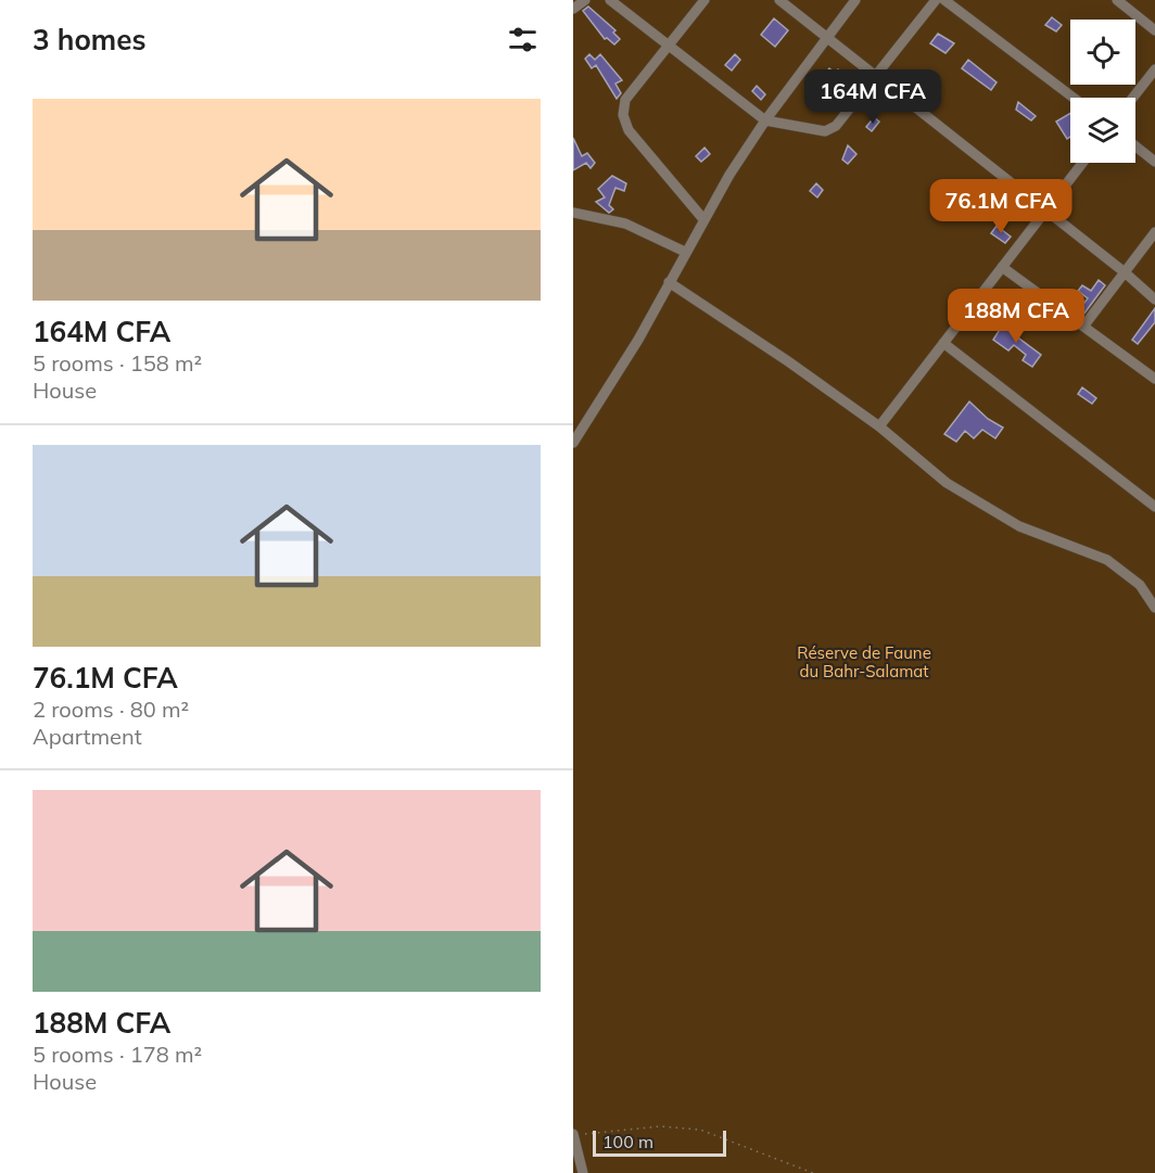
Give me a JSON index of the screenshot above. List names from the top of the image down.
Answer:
{
  "parks": ["Réserve de Faune du Bahr-Salamat"],
  "scale_bar": "100 m",
  "page": {
    "heading": "3 homes",
    "price": ["164M CFA", "76.1M CFA", "188M CFA"],
    "list": [
      {
        "name": "164M CFA",
        "note": "5 rooms · 158 m² · House"
      },
      {
        "name": "76.1M CFA",
        "note": "2 rooms · 80 m² · Apartment"
      },
      {
        "name": "188M CFA",
        "note": "5 rooms · 178 m² · House"
      }
    ],
    "scale": "100 m"
  }
}
